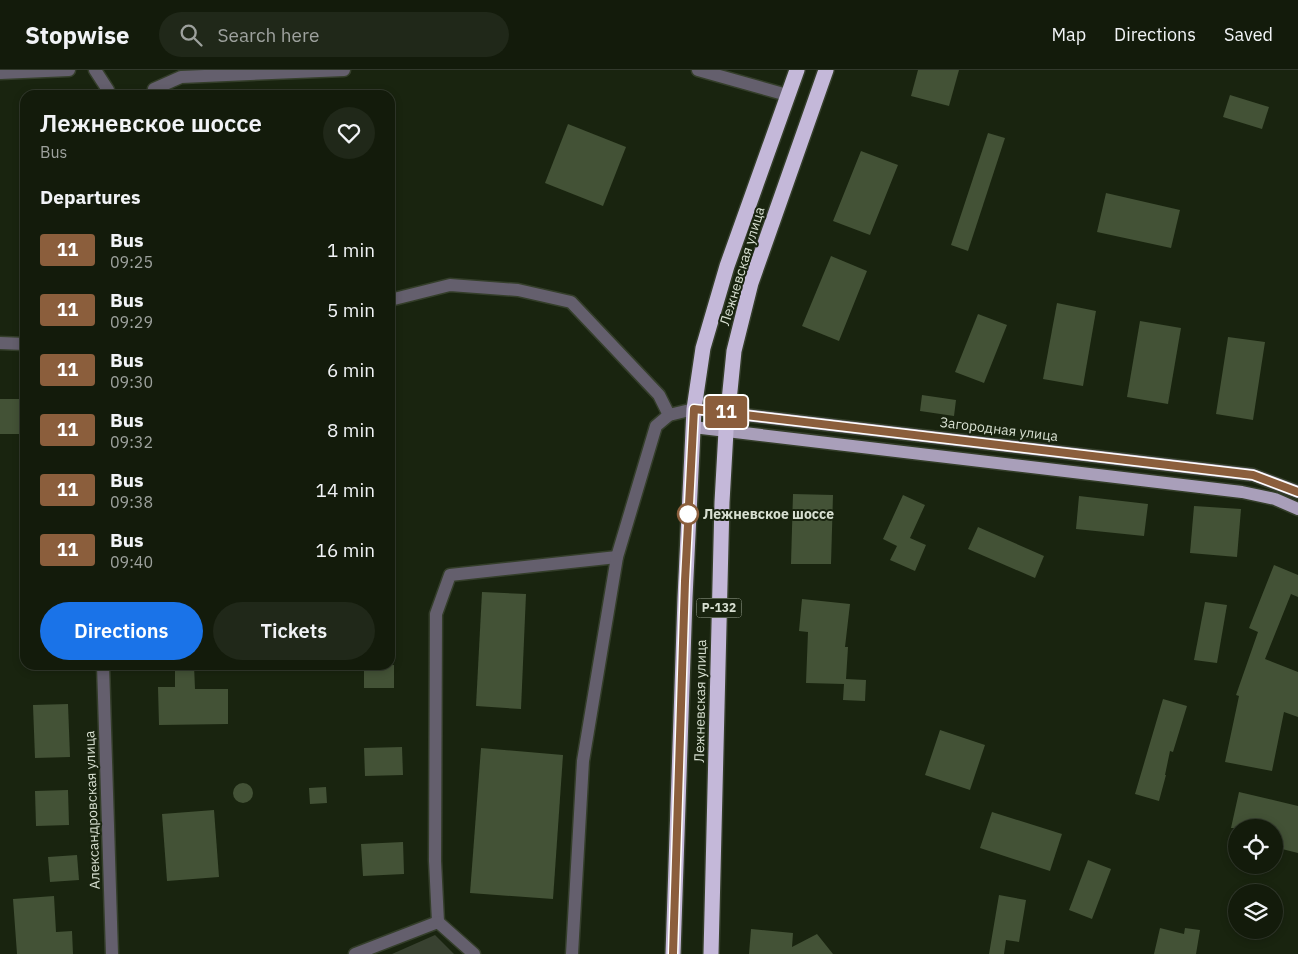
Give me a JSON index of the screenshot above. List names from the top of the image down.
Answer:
{
  "streets": {
    "highway": ["Лежневская улица", "Р-132"],
    "main road": ["Загородная улица"],
    "street": ["Александровская улица"]
  },
  "crossings": [
    ["Лежневская улица", "Загородная улица"],
    ["Лежневская улица", "Р-132"]
  ],
  "places": ["Лежневское шоссе"],
  "lines": ["bus line 11"],
  "page": {
    "header": "Stopwise",
    "search": "Search here",
    "nav": ["Map", "Directions", "Saved"],
    "on_map": "11",
    "heading": [
      ["Лежневское шоссе", "Bus"],
      "Departures"
    ],
    "list": [
      {
        "mark": "11",
        "name": "Bus",
        "note": "09:25",
        "value": "1 min"
      },
      {
        "mark": "11",
        "name": "Bus",
        "note": "09:29",
        "value": "5 min"
      },
      {
        "mark": "11",
        "name": "Bus",
        "note": "09:30",
        "value": "6 min"
      },
      {
        "mark": "11",
        "name": "Bus",
        "note": "09:32",
        "value": "8 min"
      },
      {
        "mark": "11",
        "name": "Bus",
        "note": "09:38",
        "value": "14 min"
      },
      {
        "mark": "11",
        "name": "Bus",
        "note": "09:40",
        "value": "16 min"
      }
    ],
    "buttons": ["Directions", "Tickets"]
  }
}
